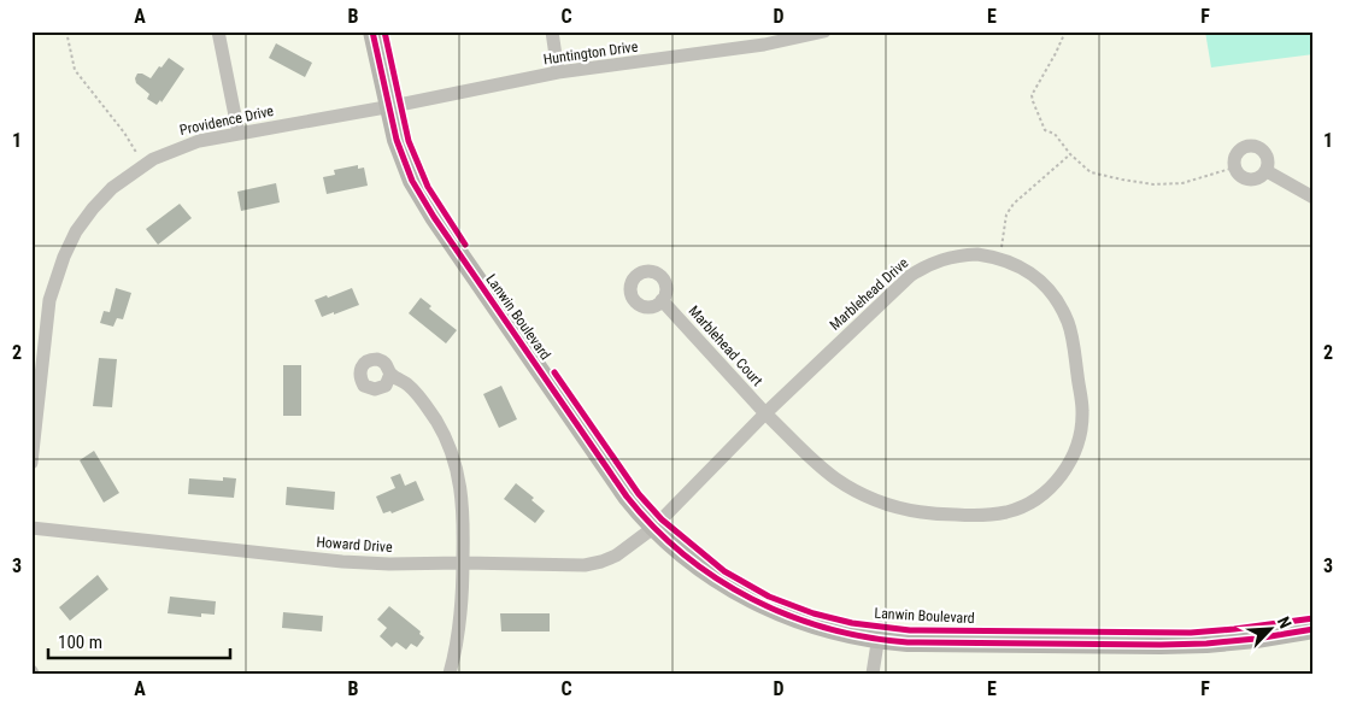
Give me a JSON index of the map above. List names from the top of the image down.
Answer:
{
  "streets": {
    "street": [
      "Huntington Drive",
      "Providence Drive",
      "Marblehead Drive",
      "Lanwin Boulevard",
      "Marblehead Court",
      "Howard Drive"
    ]
  },
  "crossings": [
    ["Huntington Drive", "Providence Drive"],
    ["Huntington Drive", "Lanwin Boulevard"],
    ["Providence Drive", "Lanwin Boulevard"],
    ["Marblehead Drive", "Lanwin Boulevard"],
    ["Marblehead Drive", "Marblehead Court"],
    ["Marblehead Drive", "Howard Drive"],
    ["Lanwin Boulevard", "Howard Drive"]
  ],
  "scale_bar": "100 m",
  "north": "top right",
  "grid": {
    "columns": [
      "A",
      "B",
      "C",
      "D",
      "E",
      "F"
    ],
    "rows": ["1", "2", "3"]
  }
}
